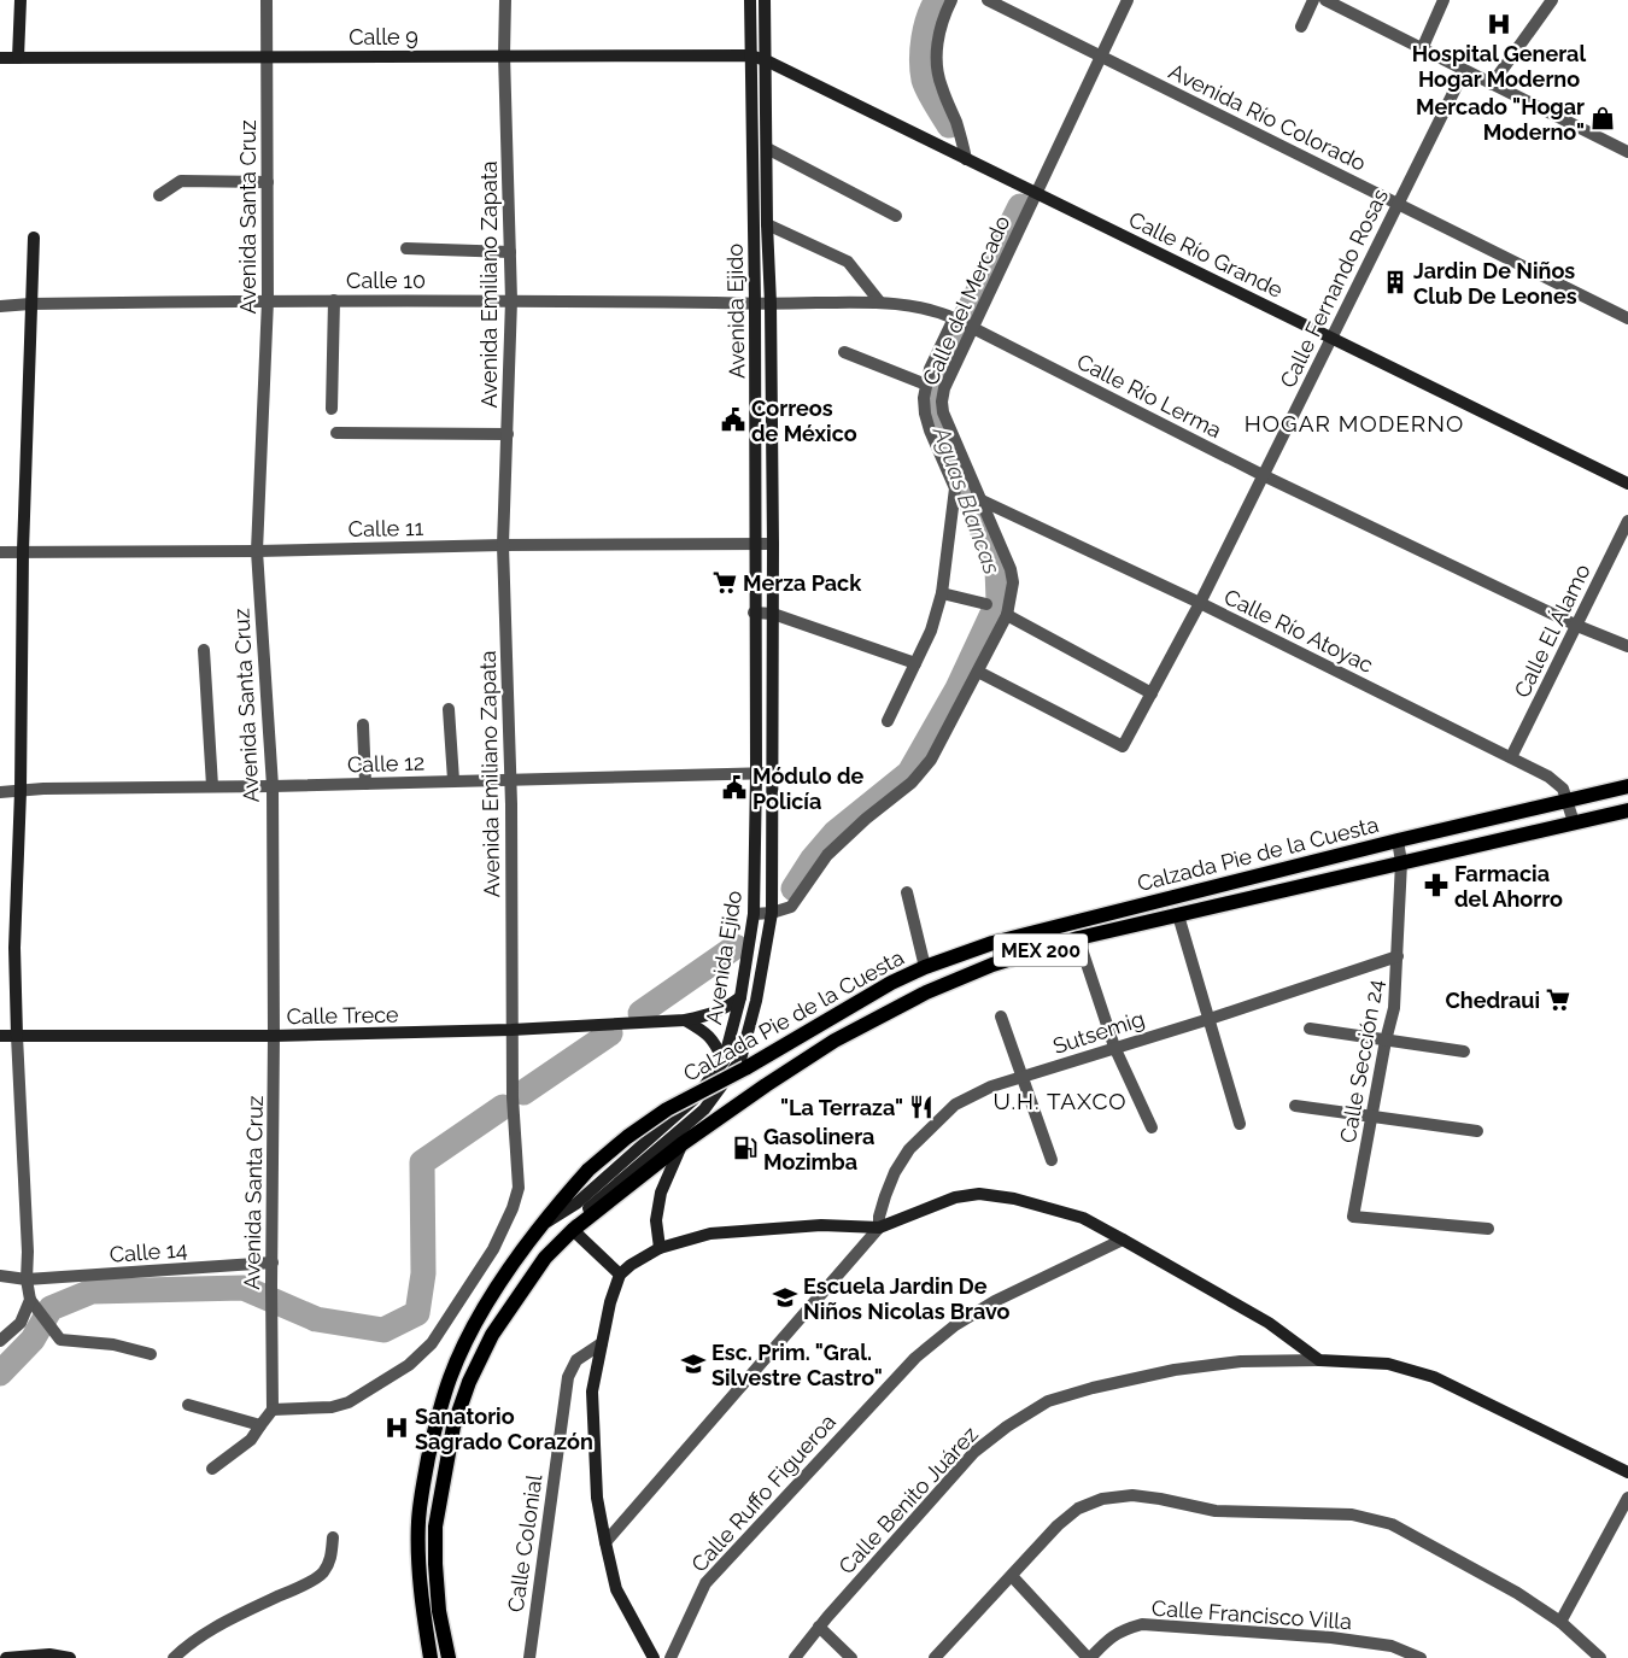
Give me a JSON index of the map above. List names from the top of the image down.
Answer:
{
  "streets": {
    "main road": ["Calzada Pie de la Cuesta", "MEX 200"],
    "street": [
      "Calle 9",
      "Avenida Río Colorado",
      "Avenida Santa Cruz",
      "Calle Río Grande",
      "Calle 10",
      "Avenida Emiliano Zapata",
      "Calle Fernando Rosas",
      "Calle del Mercado",
      "Avenida Ejido",
      "Calle Río Lerma",
      "Calle 11",
      "Calle Río Atoyac",
      "Calle El Álamo",
      "Calle 12",
      "Calle Trece",
      "Sutsemig",
      "Calle Sección 24",
      "Calle 14",
      "Calle Ruffo Figueroa",
      "Calle Benito Juárez",
      "Calle Colonial",
      "Calle Francisco Villa"
    ]
  },
  "crossings": [
    ["Calle 9", "Avenida Santa Cruz"],
    ["Calle 9", "Calle Río Grande"],
    ["Calle 9", "Avenida Emiliano Zapata"],
    ["Calle 9", "Avenida Ejido"],
    ["Avenida Río Colorado", "Calle Fernando Rosas"],
    ["Avenida Río Colorado", "Calle del Mercado"],
    ["Avenida Santa Cruz", "Calle 10"],
    ["Avenida Santa Cruz", "Avenida Emiliano Zapata"],
    ["Avenida Santa Cruz", "Calle 11"],
    ["Avenida Santa Cruz", "Calle 12"],
    ["Avenida Santa Cruz", "Calle Trece"],
    ["Avenida Santa Cruz", "Calle 14"],
    ["Calle Río Grande", "Calle Fernando Rosas"],
    ["Calle Río Grande", "Calle del Mercado"],
    ["Calle Río Grande", "Avenida Ejido"],
    ["Calle 10", "Avenida Emiliano Zapata"],
    ["Calle 10", "Avenida Ejido"],
    ["Calle 10", "Calle Río Lerma"],
    ["Avenida Emiliano Zapata", "Calle 11"],
    ["Avenida Emiliano Zapata", "Calle 12"],
    ["Avenida Emiliano Zapata", "Calle Trece"],
    ["Calle Fernando Rosas", "Calle del Mercado"],
    ["Calle Fernando Rosas", "Calle Río Lerma"],
    ["Calle Fernando Rosas", "Calle Río Atoyac"],
    ["Calle del Mercado", "Avenida Ejido"],
    ["Calle del Mercado", "Calle Río Lerma"],
    ["Calle del Mercado", "Calle Río Atoyac"],
    ["Avenida Ejido", "Calle Río Lerma"],
    ["Avenida Ejido", "Calle 11"],
    ["Avenida Ejido", "Calle 12"],
    ["Avenida Ejido", "Calzada Pie de la Cuesta"],
    ["Avenida Ejido", "Calle Trece"],
    ["Calle Río Lerma", "Calle El Álamo"],
    ["Calle Río Atoyac", "Calle El Álamo"],
    ["Calle Río Atoyac", "Calzada Pie de la Cuesta"],
    ["Calzada Pie de la Cuesta", "Calle Sección 24"],
    ["Sutsemig", "Calle Sección 24"]
  ],
  "districts": ["HOGAR MODERNO", "U.H. TAXCO"],
  "water": ["Aguas Blancas"],
  "places": {
    "hospital": ["Hospital General Hogar Moderno", "Sanatorio Sagrado Corazón"],
    "shop": ["Mercado \"Hogar Moderno\""],
    "building": ["Jardin De Niños Club De Leones"],
    "public building": ["Correos de México", "Módulo de Policía"],
    "supermarket": ["Merza Pack", "Chedraui"],
    "pharmacy": ["Farmacia del Ahorro"],
    "restaurant": ["\"La Terraza\""],
    "fuel station": ["Gasolinera Mozimba"],
    "school or university": ["Escuela Jardin De Niños Nicolas Bravo", "Esc. Prim. \"Gral. Silvestre Castro\""]
  }
}
